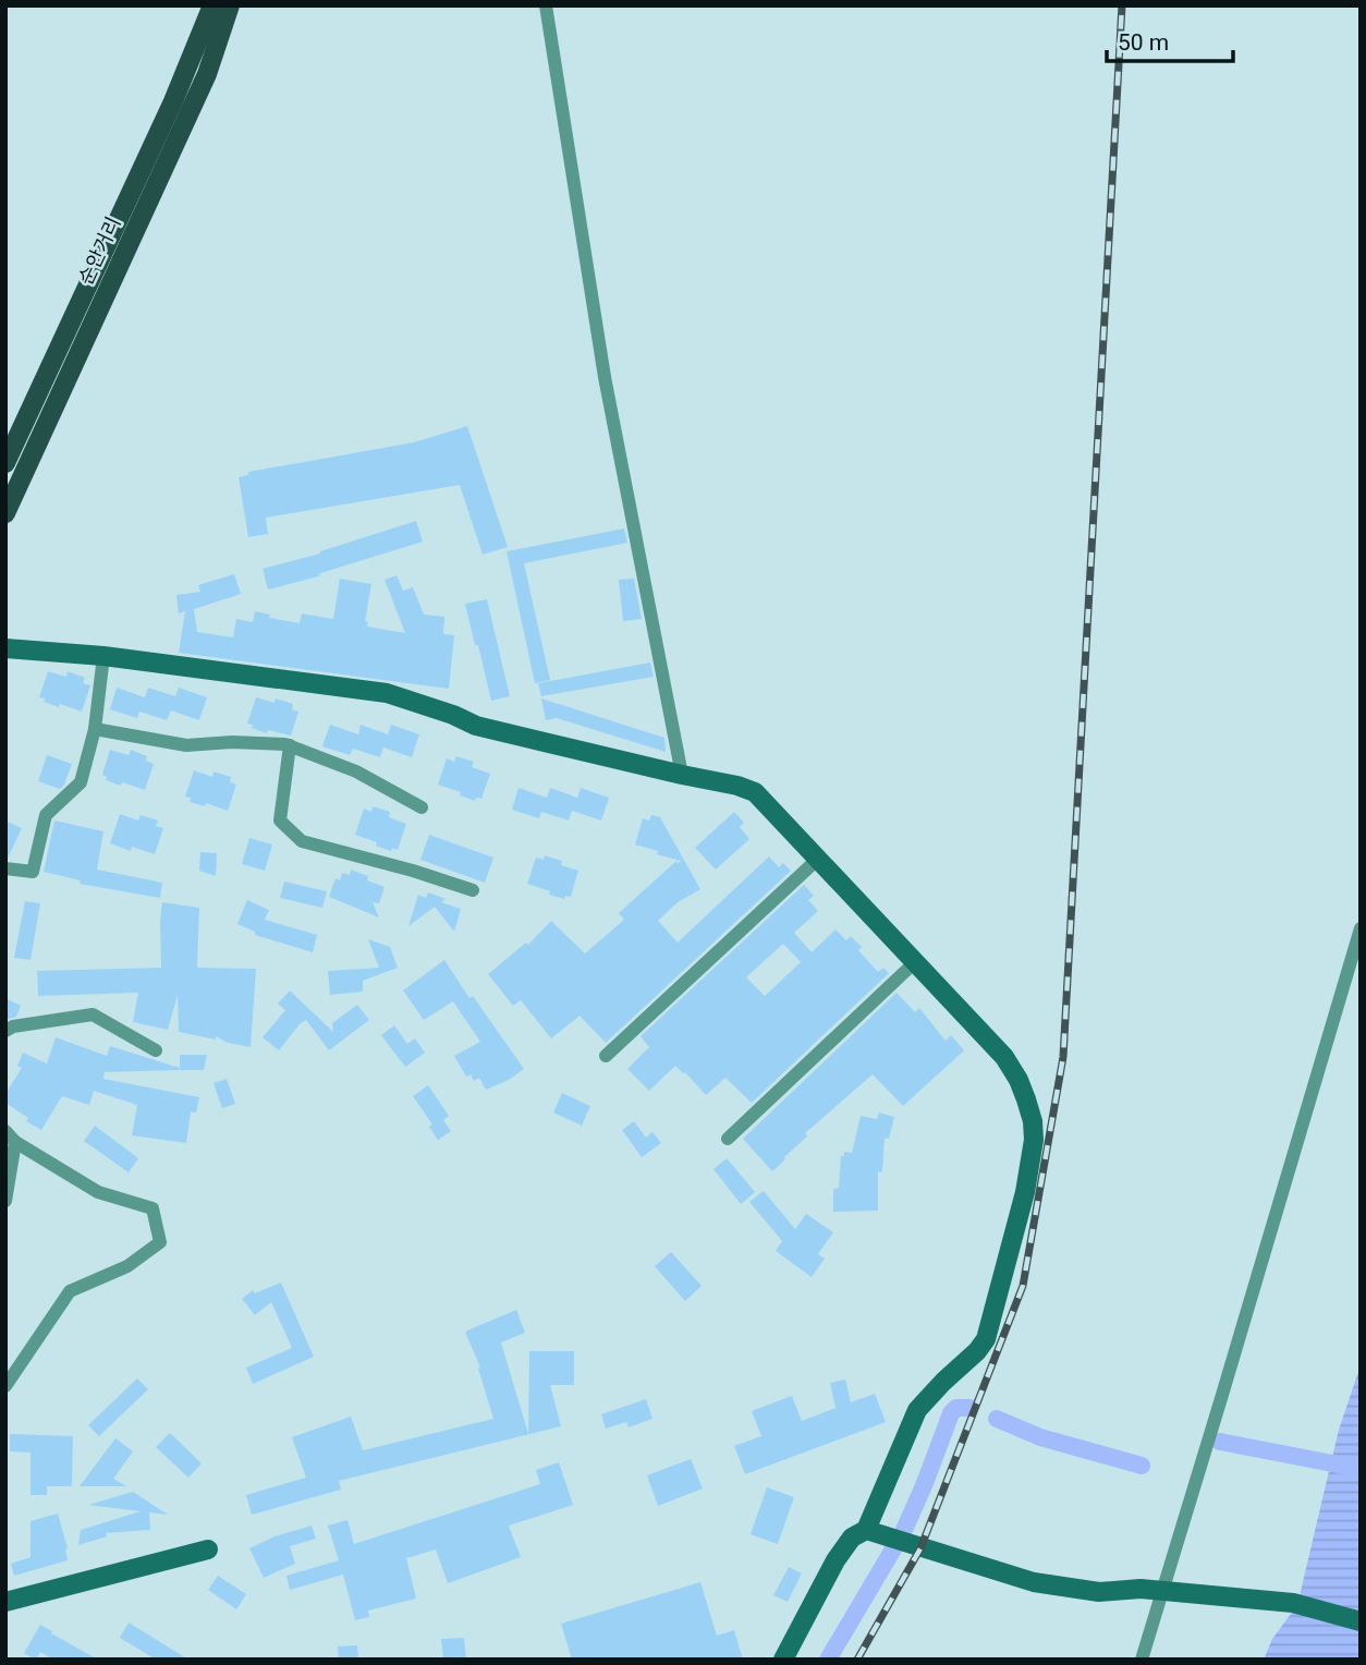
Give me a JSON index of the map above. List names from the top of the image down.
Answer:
{
  "streets": {
    "main road": ["순안거리"]
  },
  "scale_bar": "50 m"
}
